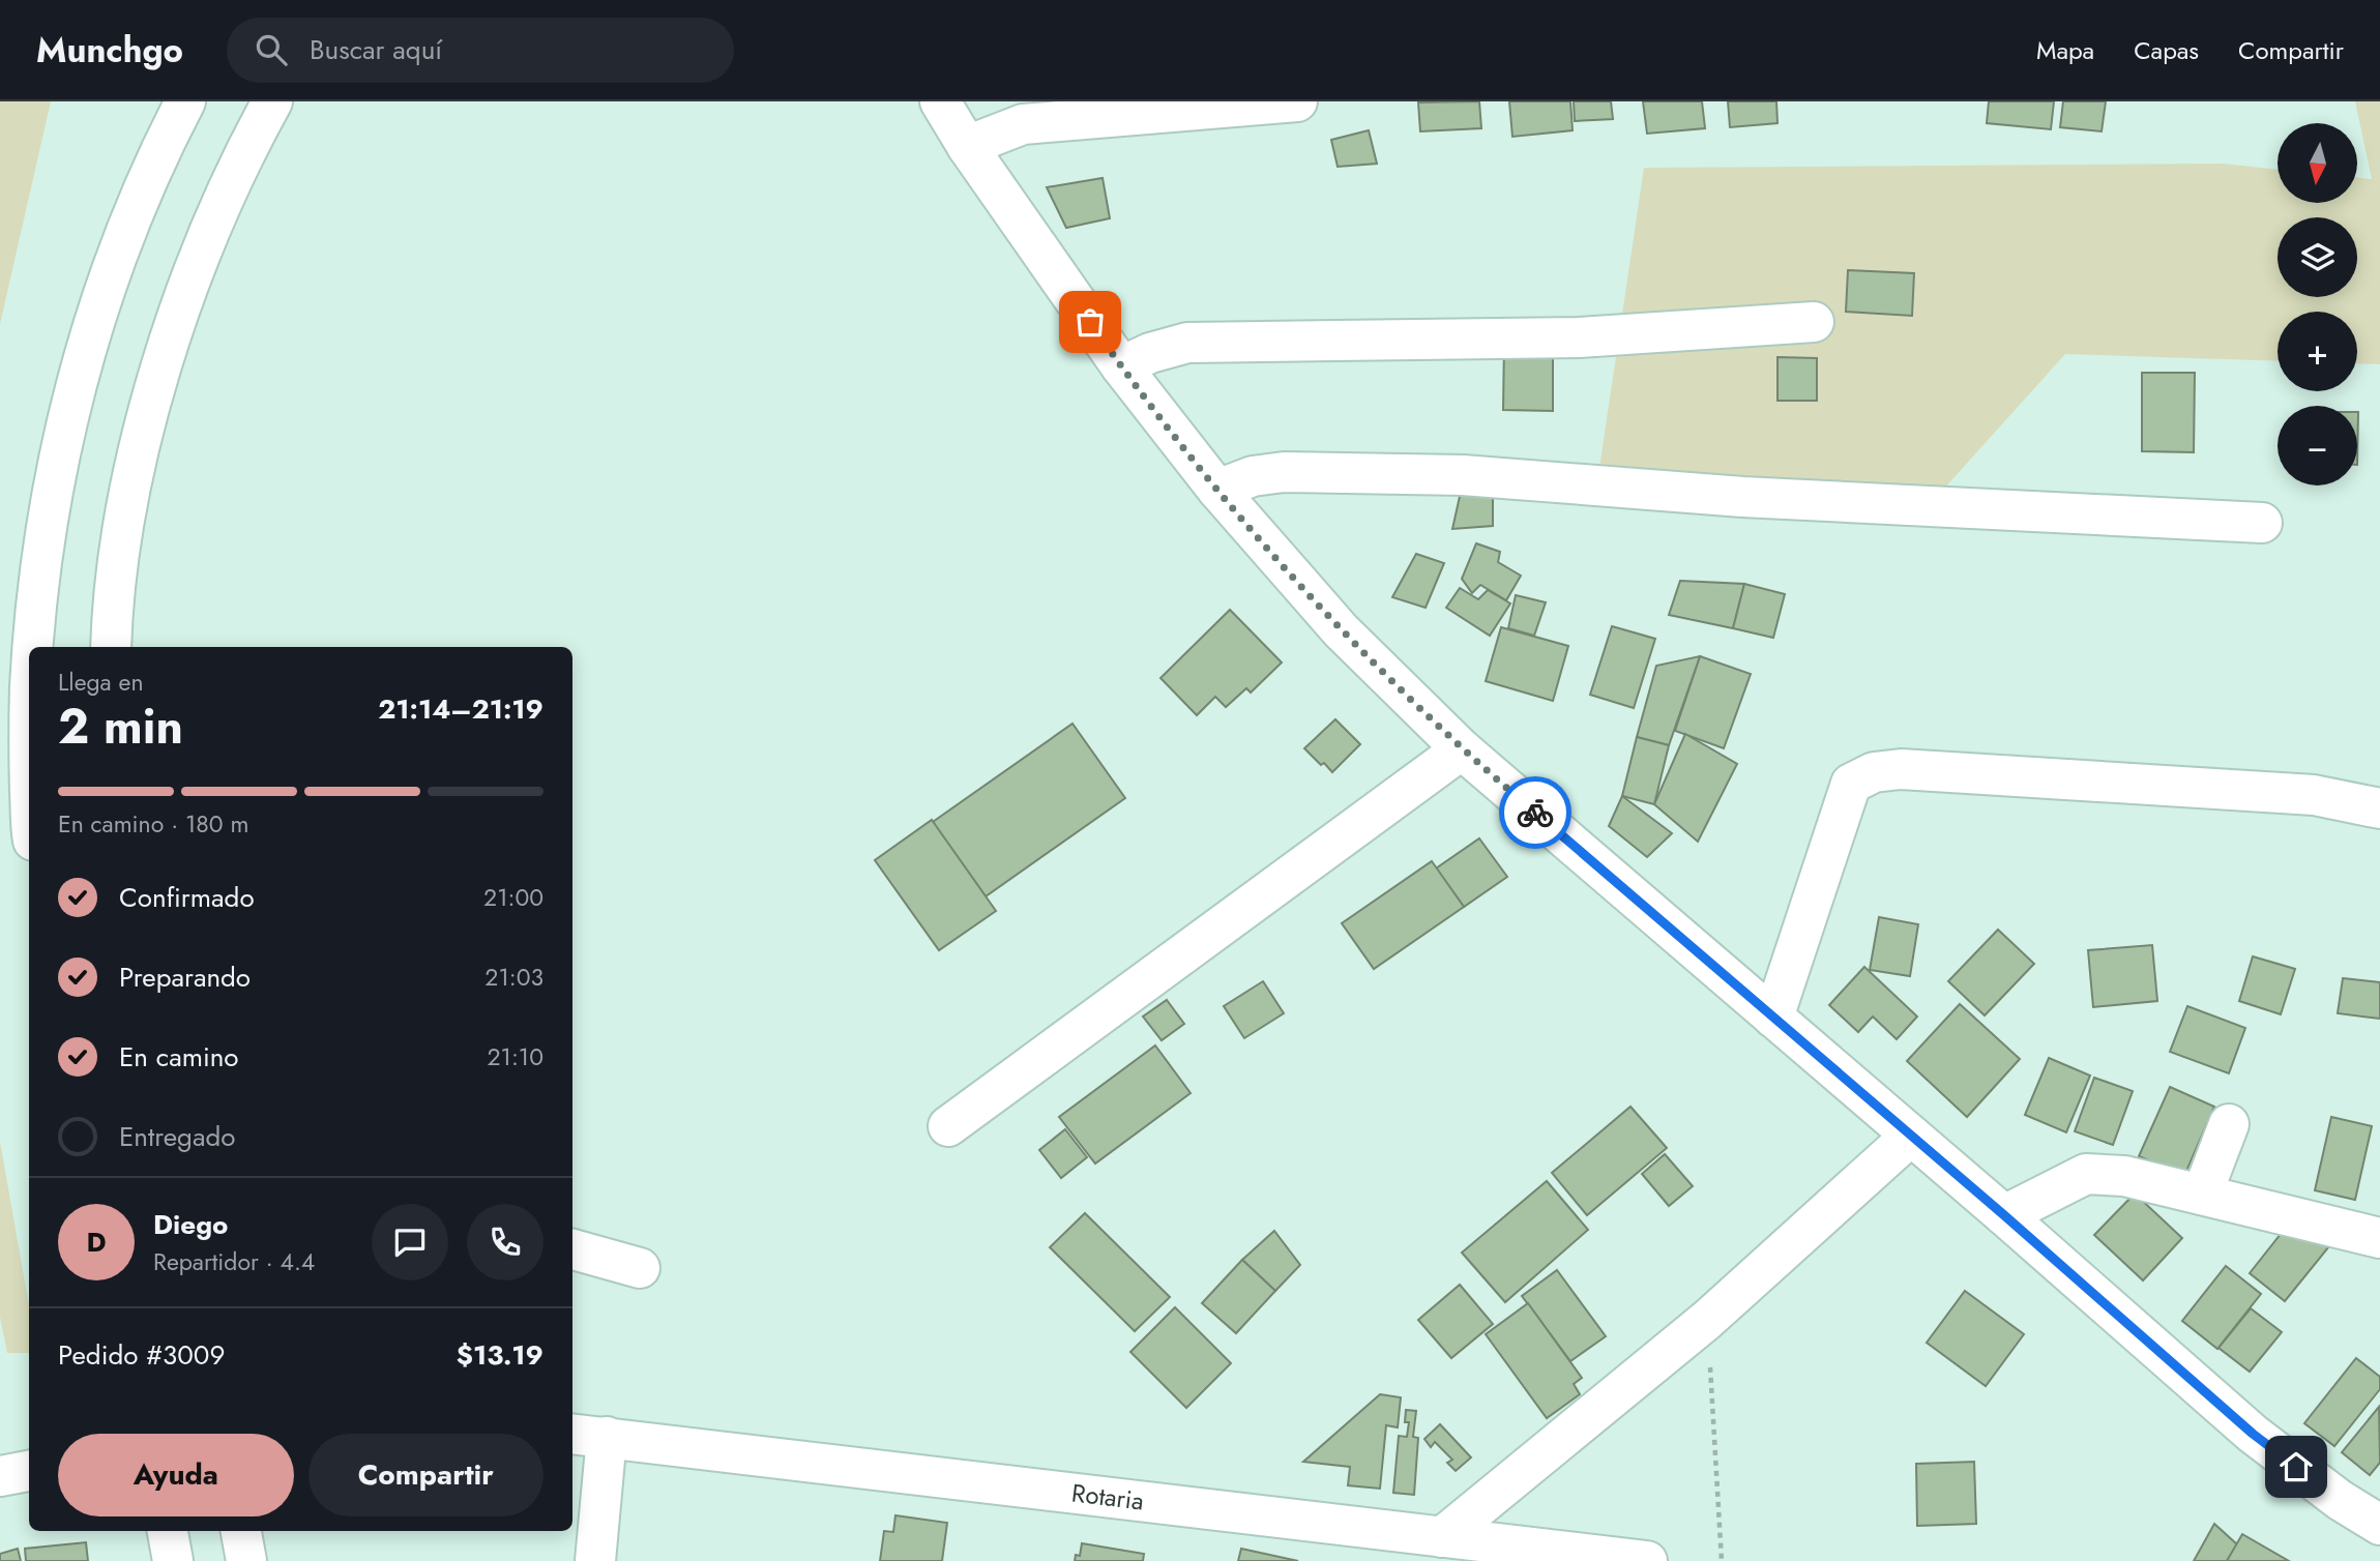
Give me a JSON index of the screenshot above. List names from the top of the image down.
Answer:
{
  "streets": {
    "street": ["Rotaria"]
  },
  "north": "bottom",
  "page": {
    "header": "Munchgo",
    "search": "Buscar aquí",
    "nav": ["Mapa", "Capas", "Compartir"],
    "map_buttons": ["+", "−"],
    "heading": ["2 min", "Llega en", "21:14–21:19"],
    "panel": [
      "Diego",
      "Repartidor · 4.4",
      "Pedido #3009",
      "$13.19"
    ],
    "bar": "En camino · 180 m",
    "list": [
      ["Confirmado", "21:00"],
      ["Preparando", "21:03"],
      ["En camino", "21:10"],
      "Entregado"
    ],
    "round": "D",
    "buttons": ["Ayuda", "Compartir"]
  }
}
